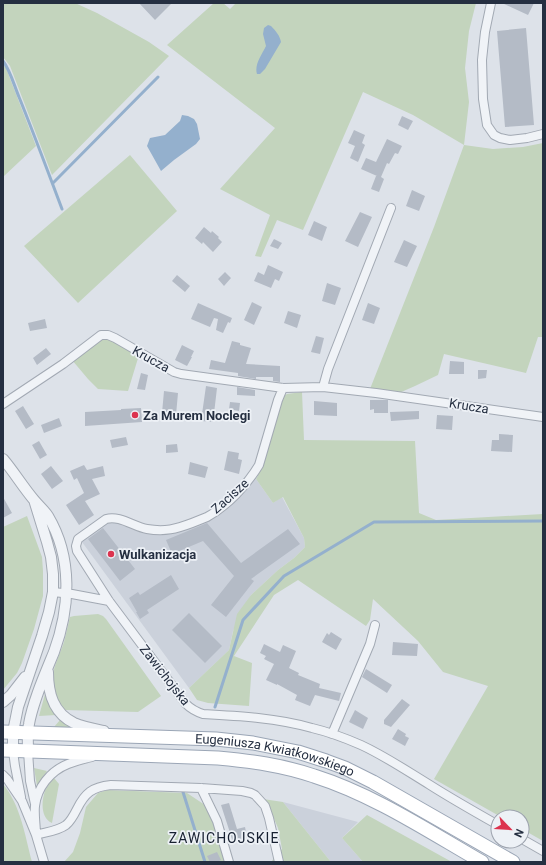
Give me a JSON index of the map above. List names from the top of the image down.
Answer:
{
  "streets": {
    "main road": ["Eugeniusza Kwiatkowskiego"],
    "street": ["Krucza", "Zacisze", "Zawichojska"]
  },
  "crossings": [
    ["Krucza", "Zacisze"],
    ["Zacisze", "Zawichojska"]
  ],
  "districts": ["ZAWICHOJSKIE"],
  "places": ["Za Murem Noclegi", "Wulkanizacja"],
  "north": "bottom right"
}
